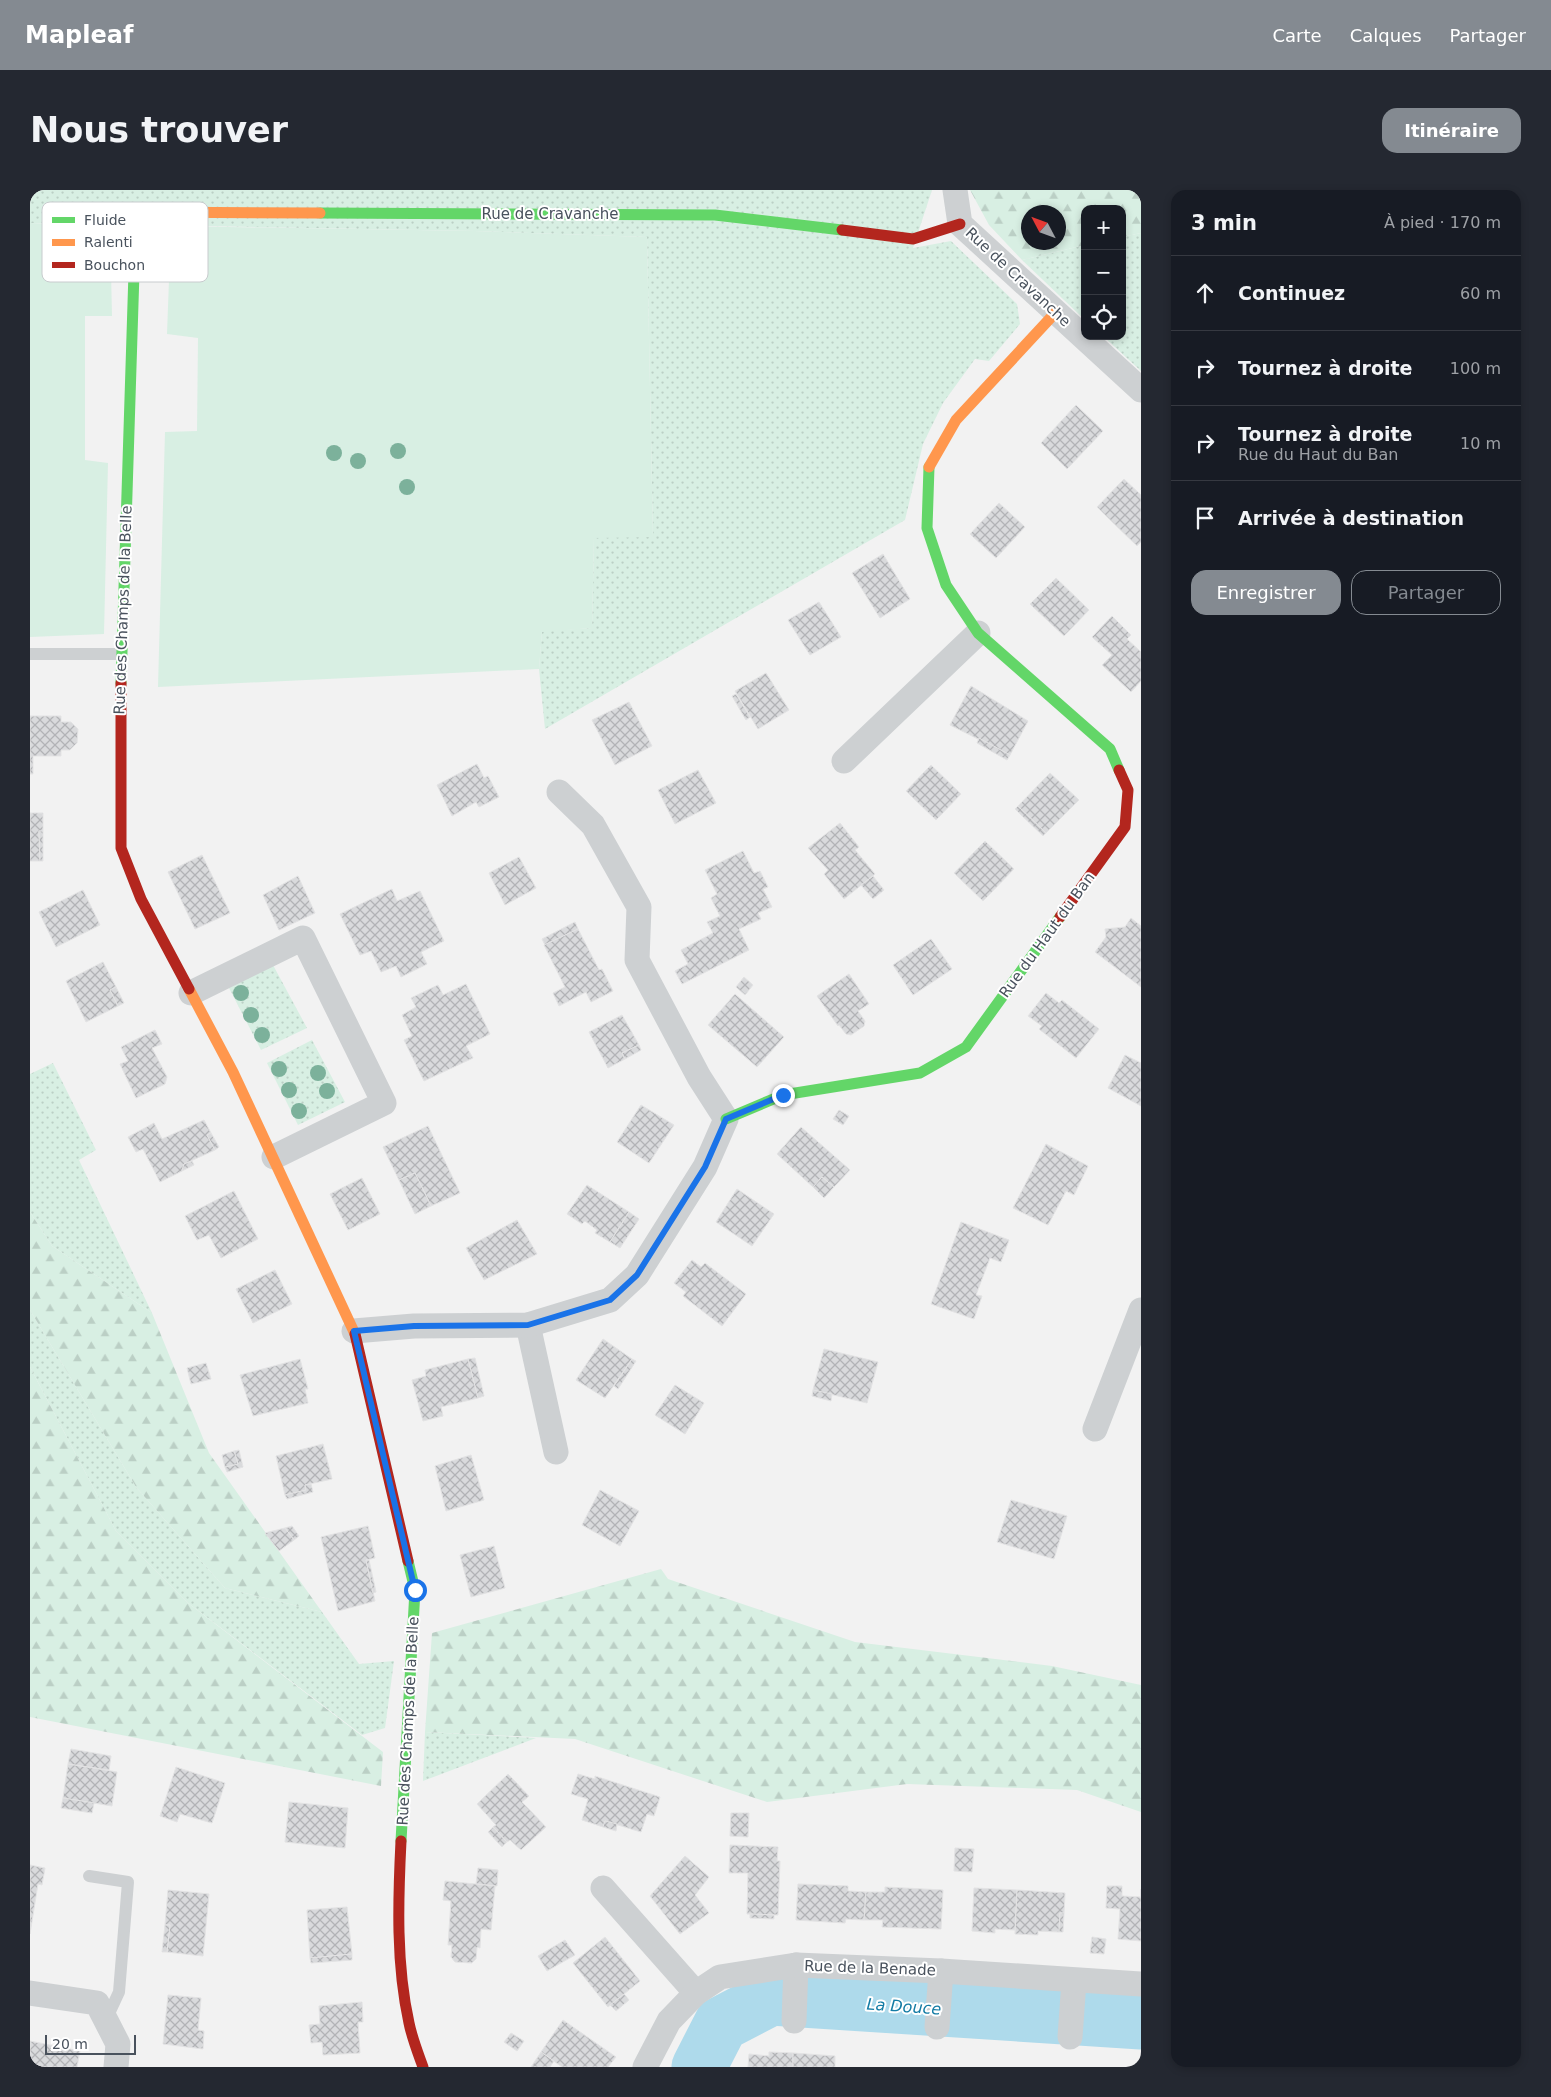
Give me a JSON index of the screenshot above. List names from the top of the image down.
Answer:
{
  "streets": {
    "street": [
      "Rue de Cravanche",
      "Rue des Champs de la Belle",
      "Rue du Haut du Ban",
      "Rue de la Benade"
    ]
  },
  "crossings": [
    ["Rue de Cravanche", "Rue du Haut du Ban"]
  ],
  "water": ["La Douce"],
  "legend": ["Fluide", "Ralenti", "Bouchon"],
  "scale_bar": "20 m",
  "north": "top left",
  "page": {
    "header": "Mapleaf",
    "nav": ["Carte", "Calques", "Partager"],
    "buttons": [
      "Itinéraire",
      ["Enregistrer", "Partager"]
    ],
    "title": "Nous trouver",
    "heading": ["3 min", "À pied · 170 m"],
    "map_buttons": ["+", "−"],
    "list": [
      ["Continuez", "60 m"],
      ["Tournez à droite", "100 m"],
      ["Tournez à droite", "Rue du Haut du Ban", "10 m"],
      "Arrivée à destination"
    ],
    "scale": "20 m"
  }
}
